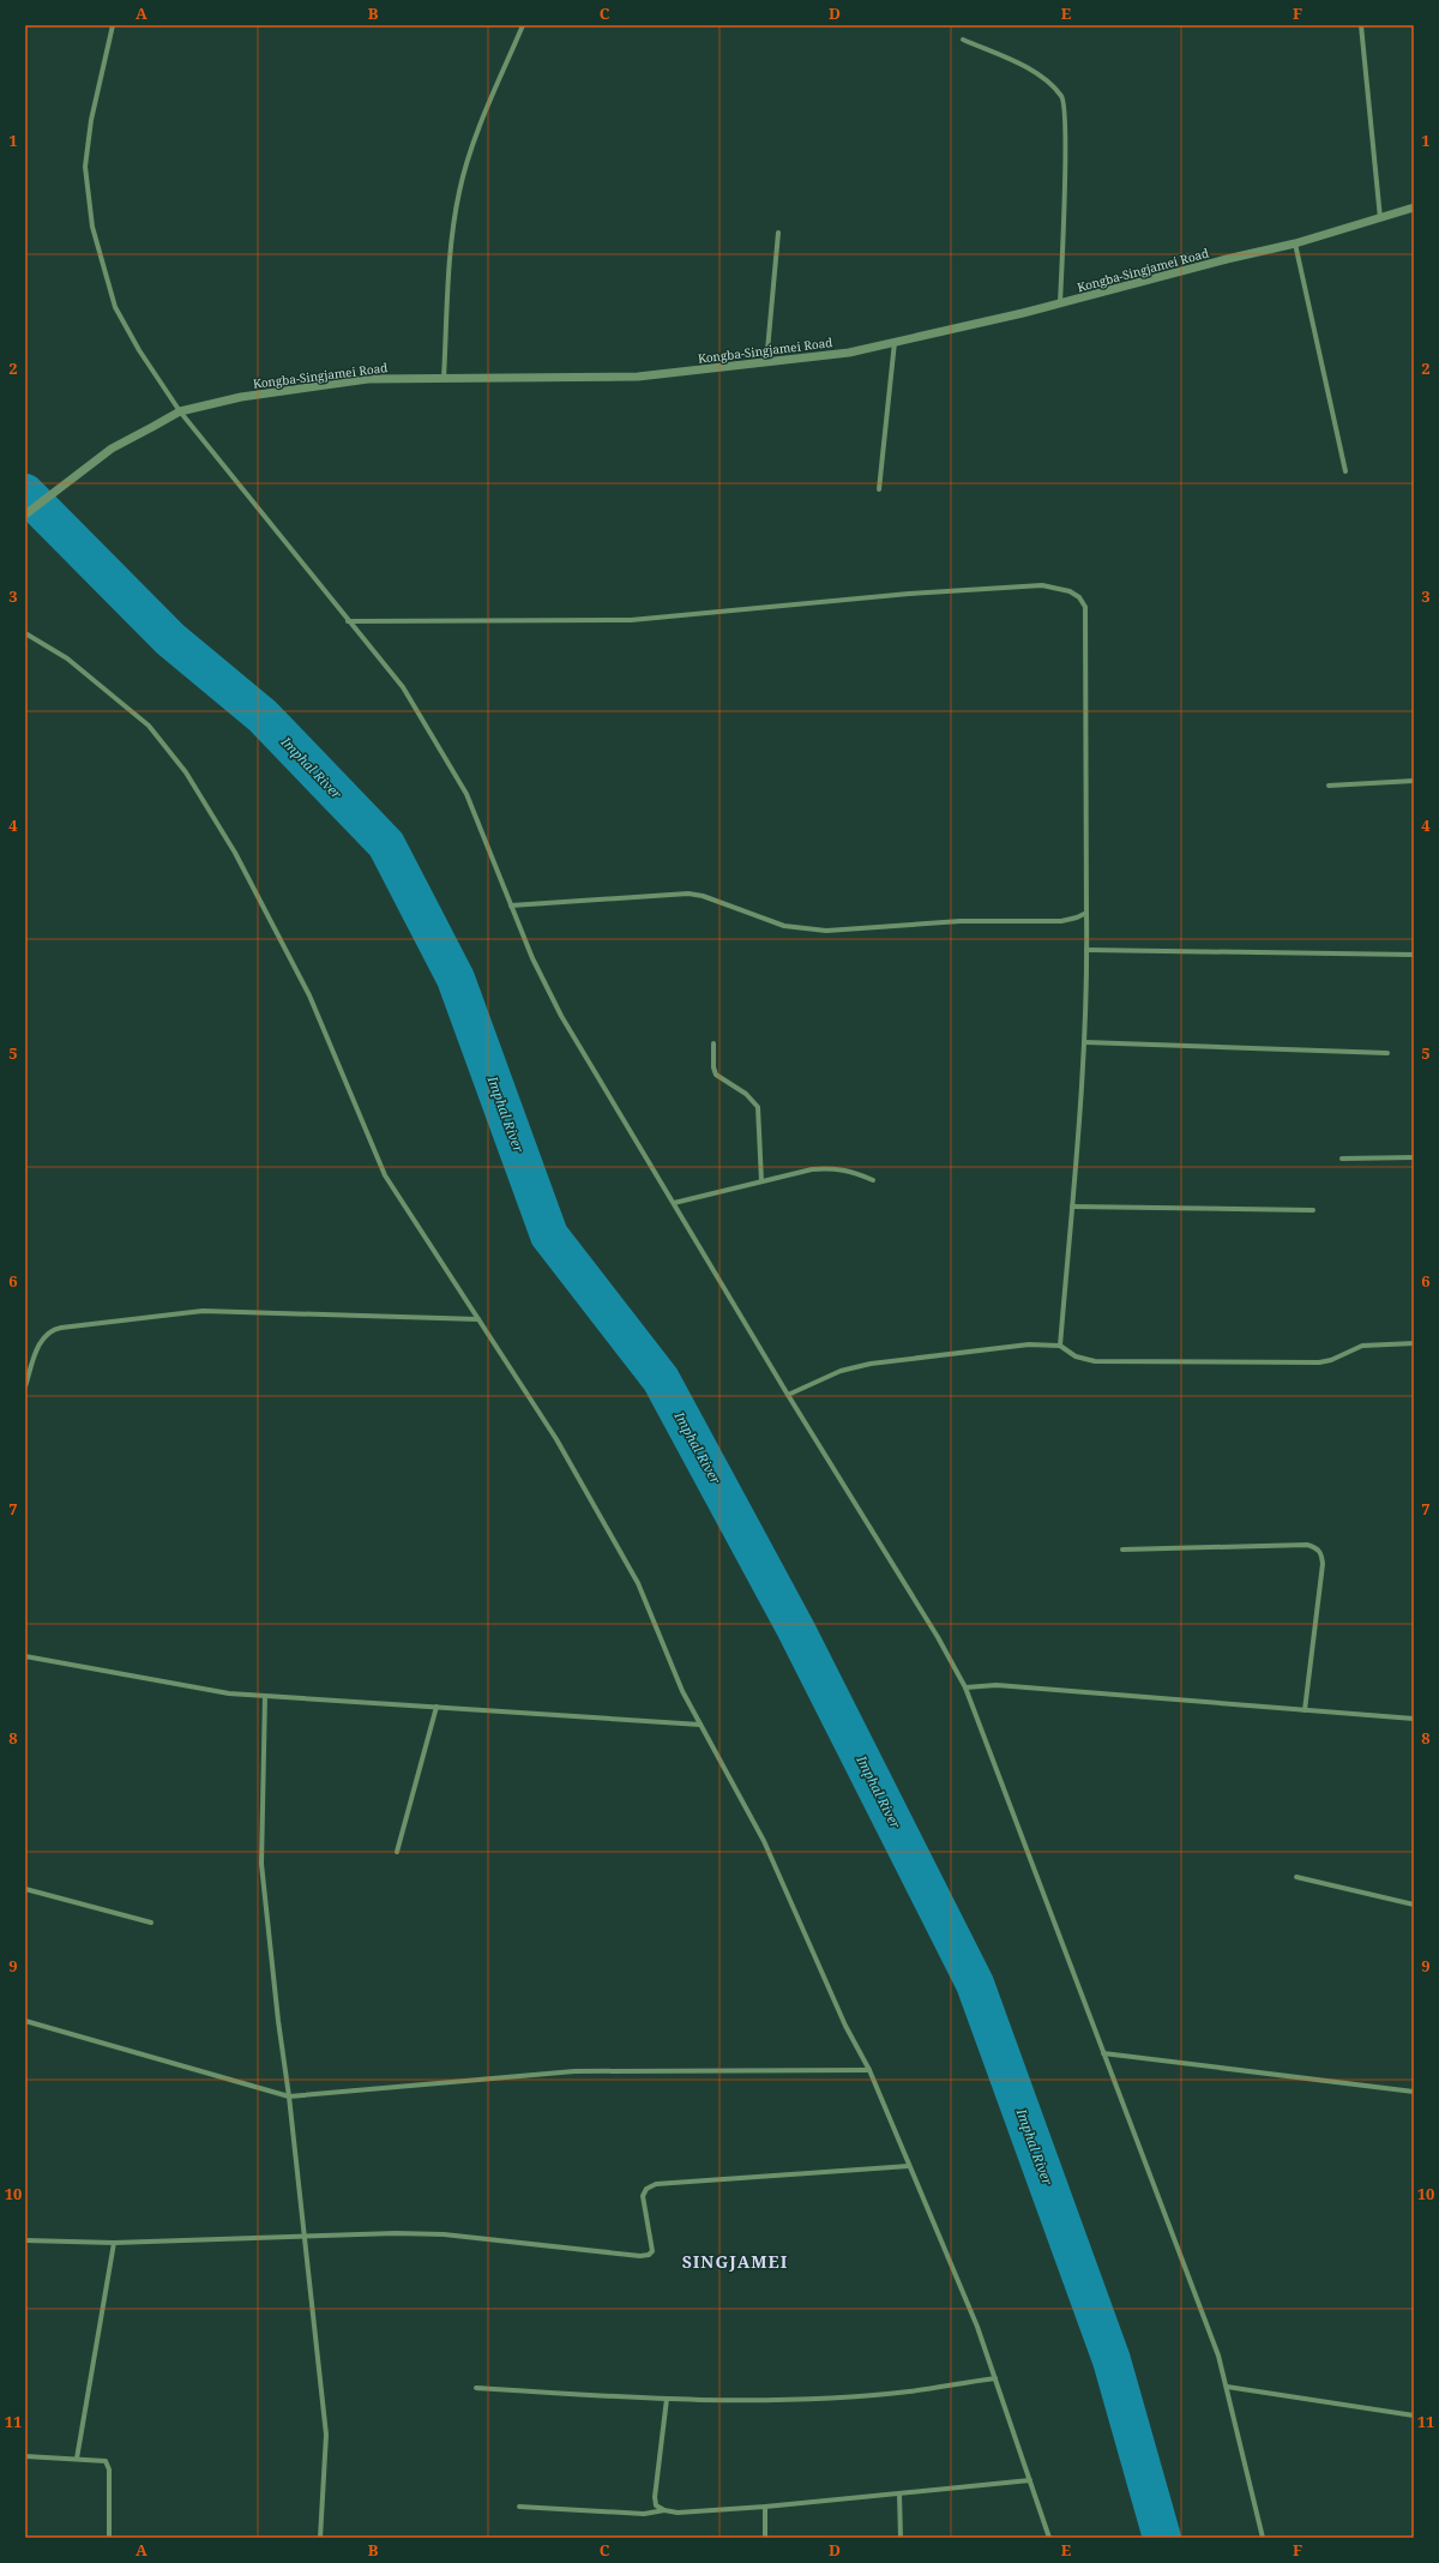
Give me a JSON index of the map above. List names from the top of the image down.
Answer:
{
  "streets": {
    "street": ["Kongba-Singjamei Road"]
  },
  "districts": ["SINGJAMEI"],
  "water": ["Imphal River"],
  "grid": {
    "columns": [
      "A",
      "B",
      "C",
      "D",
      "E",
      "F"
    ],
    "rows": [
      "1",
      "2",
      "3",
      "4",
      "5",
      "6",
      "7",
      "8",
      "9",
      "10",
      "11"
    ]
  }
}
